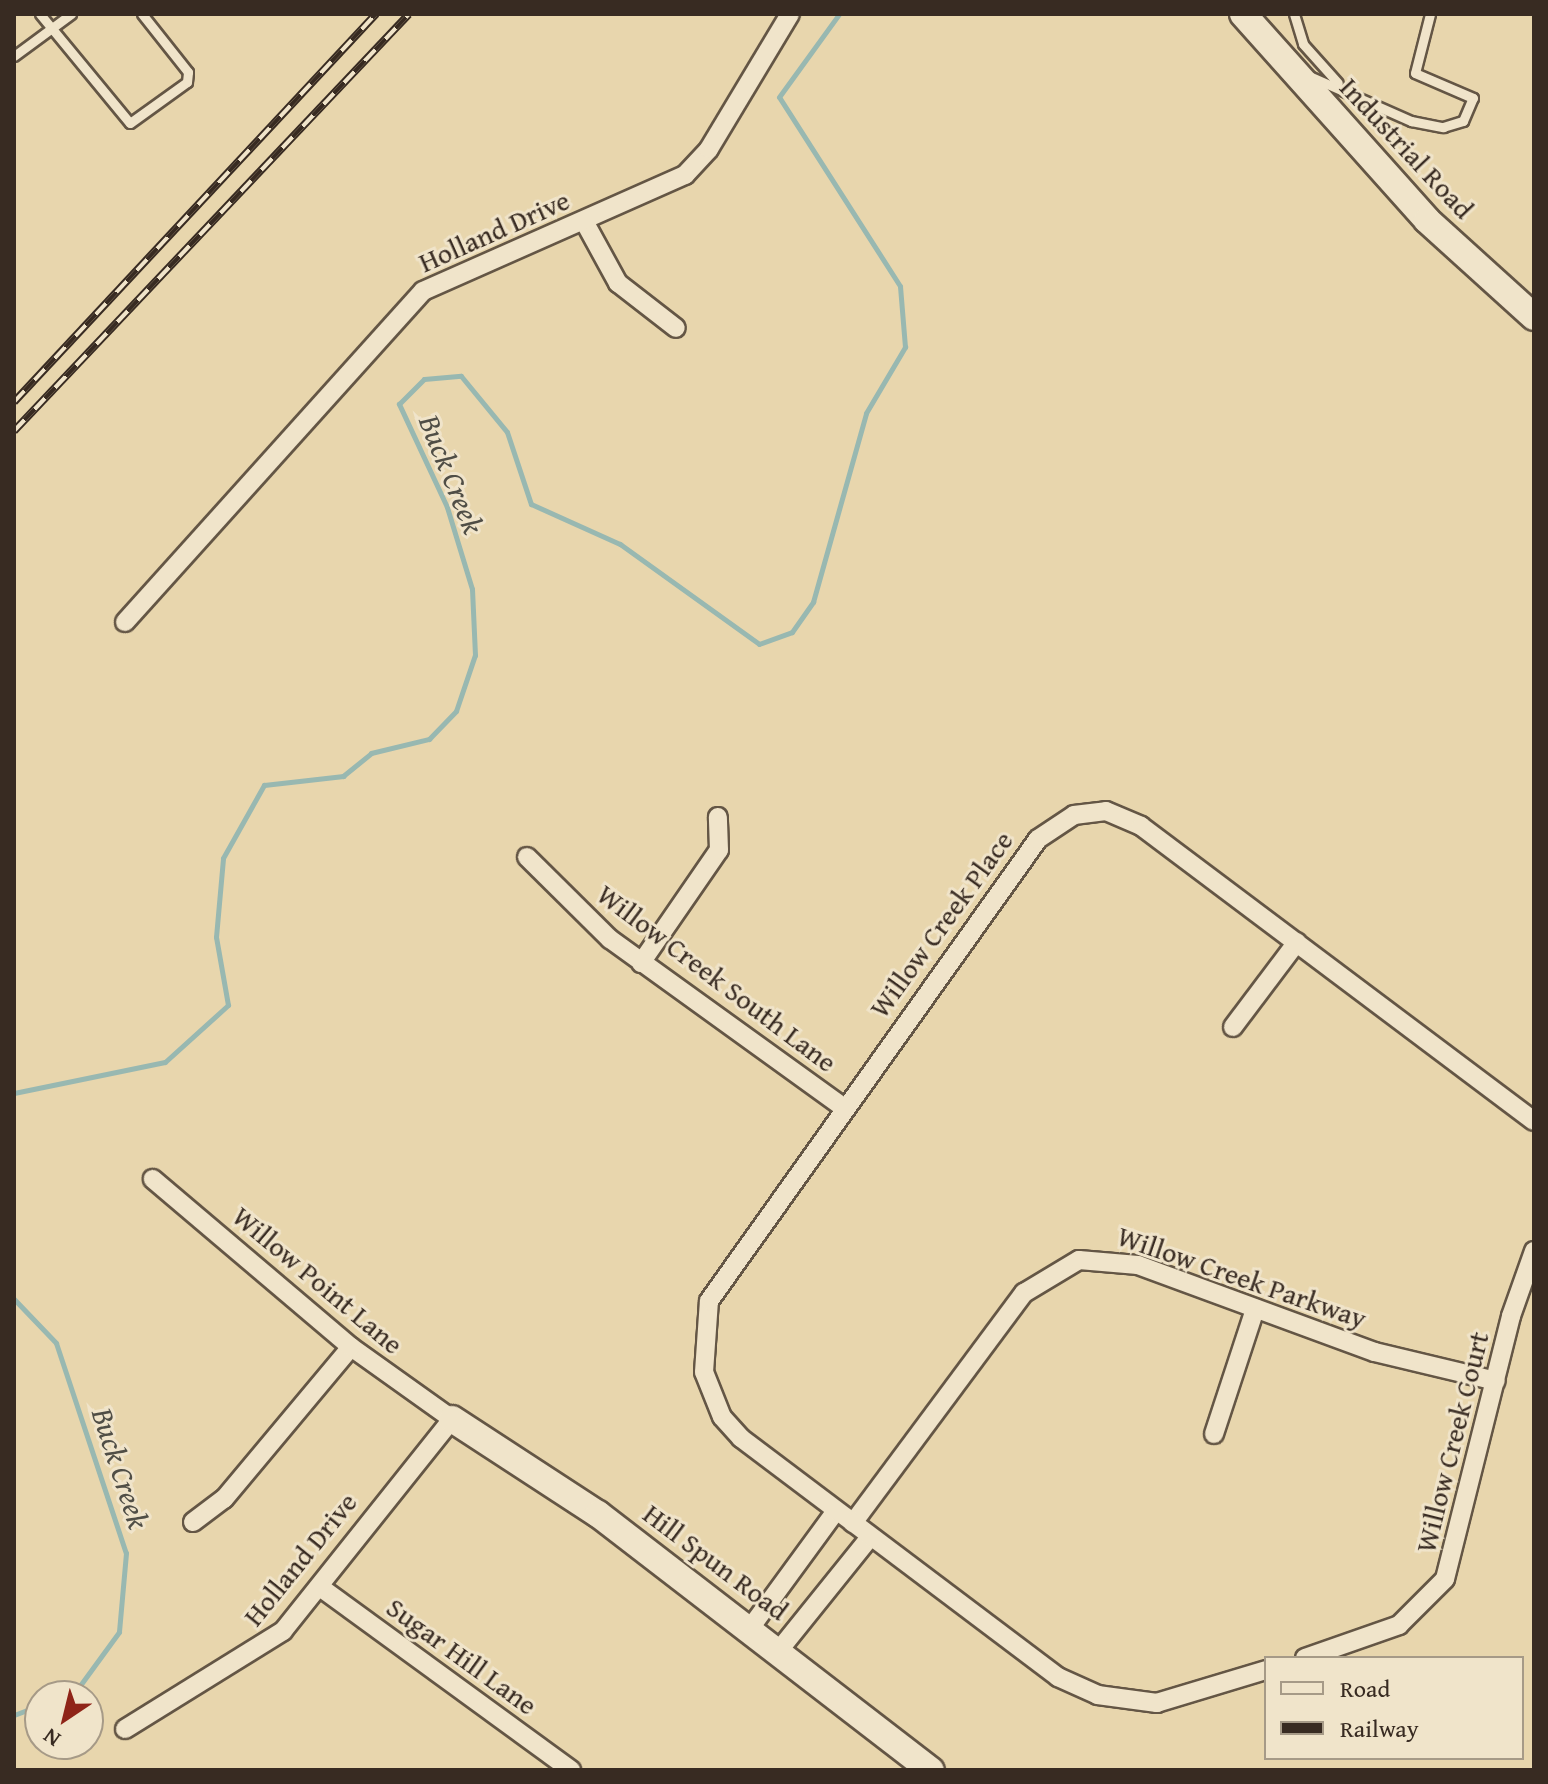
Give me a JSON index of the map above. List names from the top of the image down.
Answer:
{
  "streets": {
    "street": [
      "Industrial Road",
      "Holland Drive",
      "Willow Creek Place",
      "Willow Creek South Lane",
      "Willow Creek Parkway",
      "Willow Point Lane",
      "Willow Creek Court",
      "Hill Spun Road",
      "Sugar Hill Lane"
    ]
  },
  "crossings": [
    ["Holland Drive", "Willow Point Lane"],
    ["Holland Drive", "Hill Spun Road"],
    ["Holland Drive", "Sugar Hill Lane"],
    ["Willow Creek Place", "Willow Creek South Lane"],
    ["Willow Creek Place", "Willow Creek Parkway"],
    ["Willow Creek Parkway", "Willow Creek Court"],
    ["Willow Point Lane", "Hill Spun Road"]
  ],
  "water": ["Buck Creek"],
  "legend": ["Road", "Railway"],
  "north": "bottom left"
}
